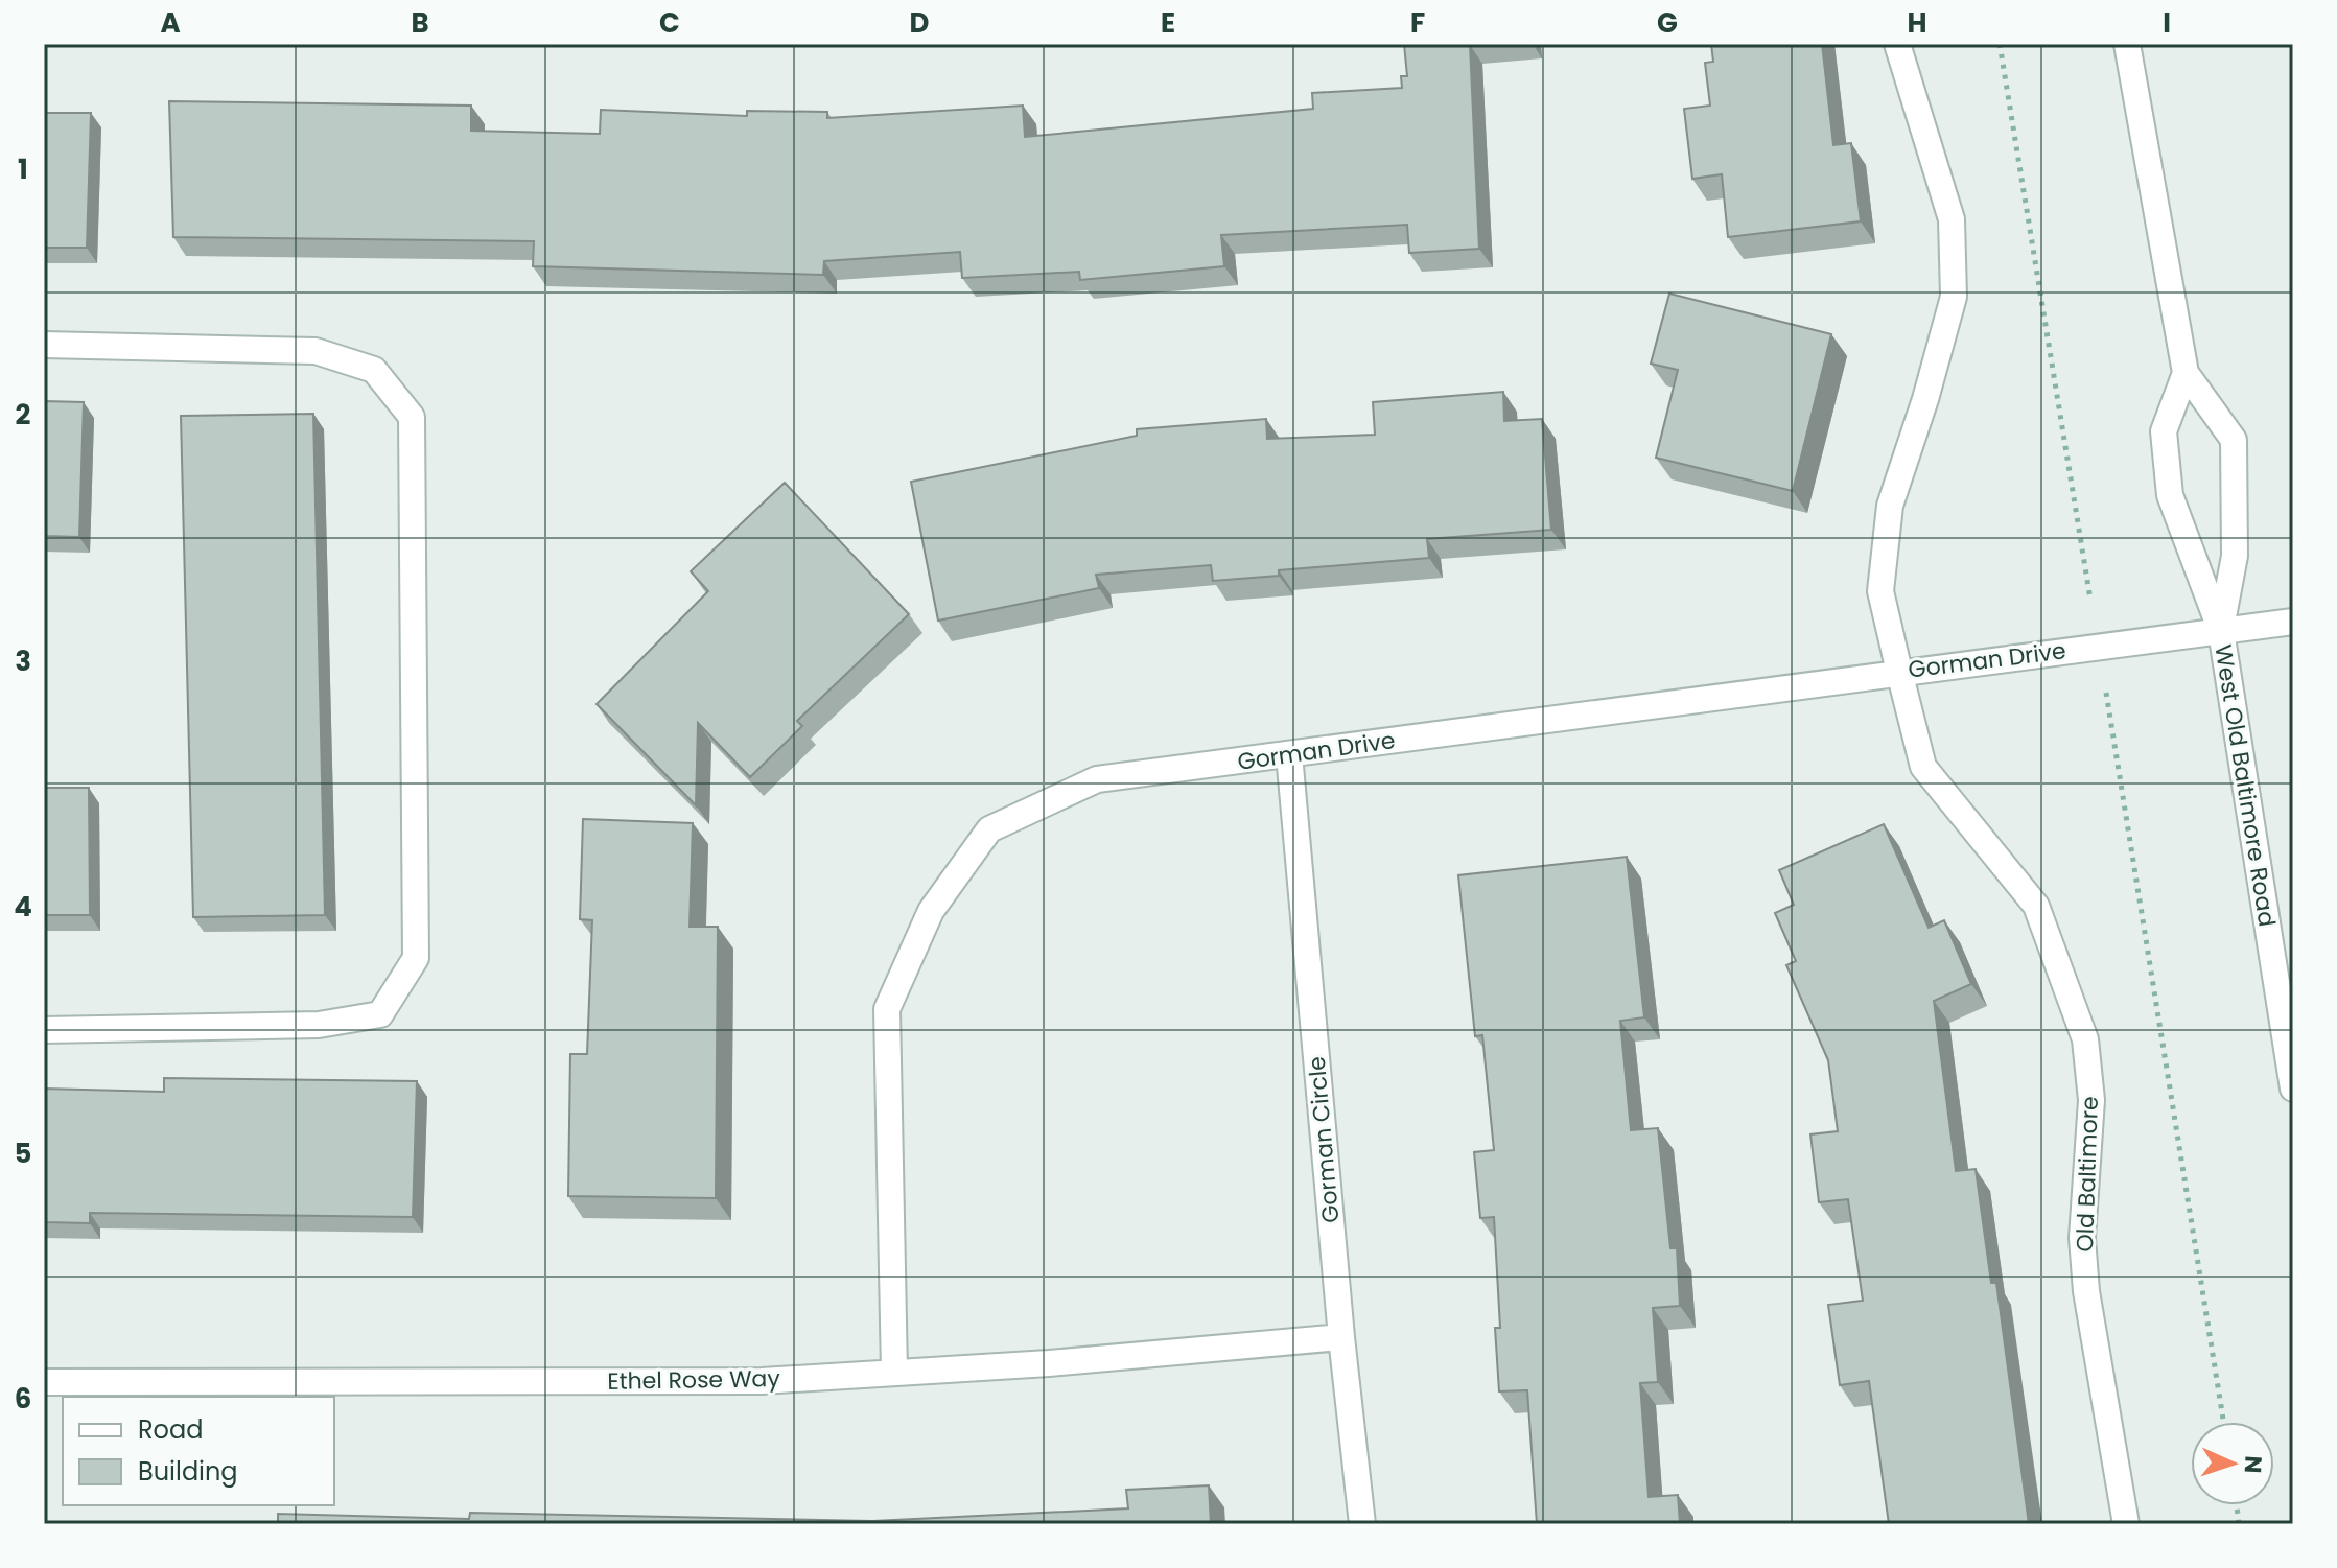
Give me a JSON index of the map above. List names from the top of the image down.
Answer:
{
  "streets": {
    "street": [
      "Gorman Drive",
      "West Old Baltimore Road",
      "Gorman Circle",
      "Old Baltimore",
      "Ethel Rose Way"
    ]
  },
  "crossings": [
    ["Gorman Drive", "West Old Baltimore Road"],
    ["Gorman Drive", "Gorman Circle"],
    ["Gorman Drive", "Old Baltimore"],
    ["Gorman Drive", "Ethel Rose Way"],
    ["Gorman Circle", "Ethel Rose Way"]
  ],
  "legend": ["Road", "Building"],
  "north": "right",
  "grid": {
    "columns": [
      "A",
      "B",
      "C",
      "D",
      "E",
      "F",
      "G",
      "H",
      "I"
    ],
    "rows": [
      "1",
      "2",
      "3",
      "4",
      "5",
      "6"
    ]
  }
}
